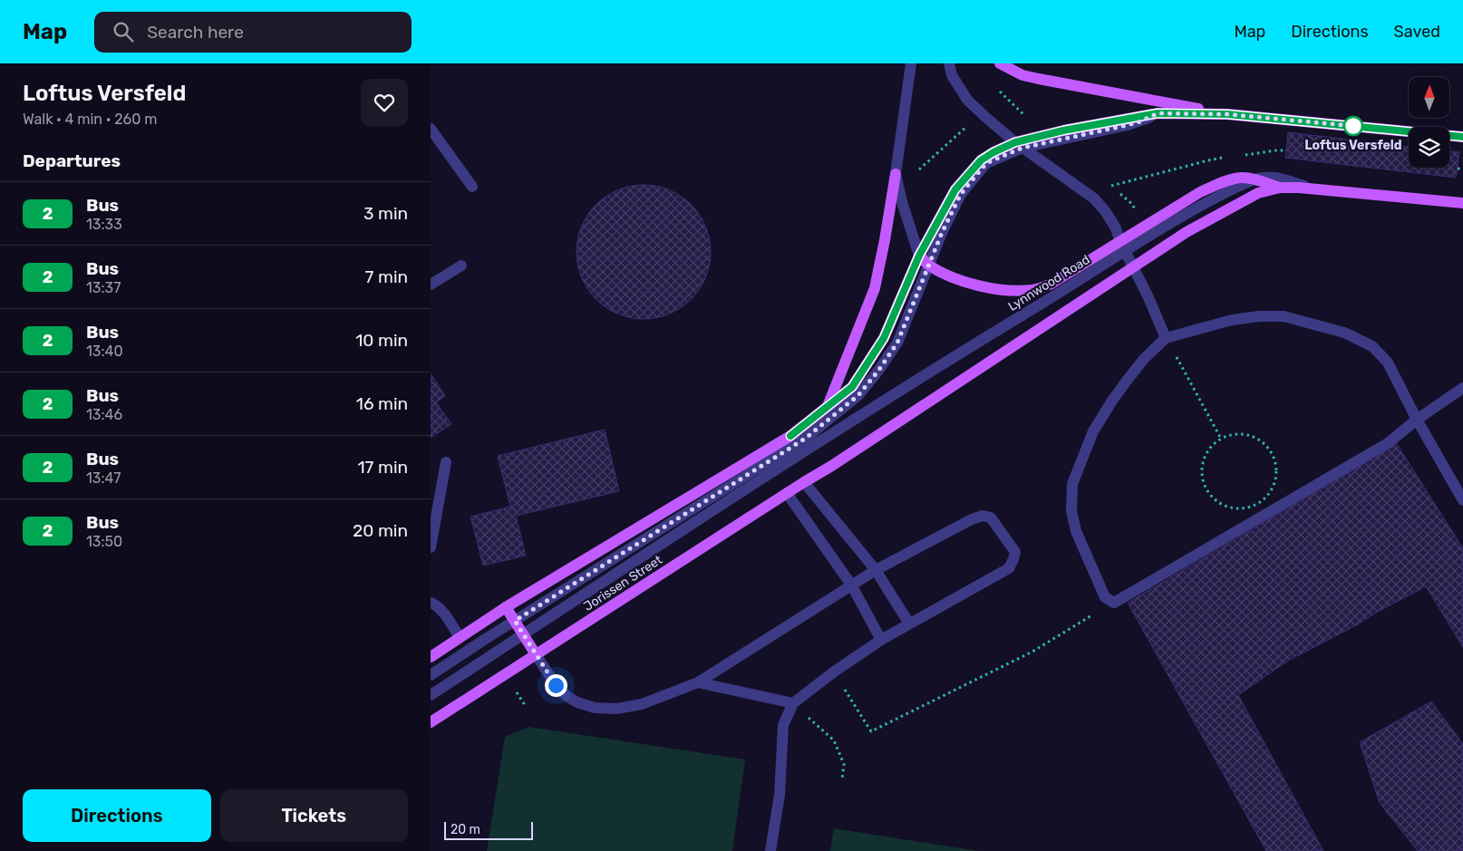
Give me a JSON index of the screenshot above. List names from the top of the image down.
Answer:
{
  "streets": {
    "main road": ["Jorissen Street"],
    "street": ["Lynnwood Road"]
  },
  "crossings": [
    ["Lynnwood Road", "Jorissen Street"]
  ],
  "places": ["Loftus Versfeld"],
  "lines": ["bus line 2"],
  "scale_bar": "20 m",
  "north": "top",
  "page": {
    "header": "Map",
    "search": "Search here",
    "nav": ["Map", "Directions", "Saved"],
    "heading": [
      ["Loftus Versfeld", "Walk · 4 min · 260 m"],
      "Departures"
    ],
    "list": [
      {
        "mark": "2",
        "name": "Bus",
        "note": "13:33",
        "value": "3 min"
      },
      {
        "mark": "2",
        "name": "Bus",
        "note": "13:37",
        "value": "7 min"
      },
      {
        "mark": "2",
        "name": "Bus",
        "note": "13:40",
        "value": "10 min"
      },
      {
        "mark": "2",
        "name": "Bus",
        "note": "13:46",
        "value": "16 min"
      },
      {
        "mark": "2",
        "name": "Bus",
        "note": "13:47",
        "value": "17 min"
      },
      {
        "mark": "2",
        "name": "Bus",
        "note": "13:50",
        "value": "20 min"
      }
    ],
    "buttons": ["Directions", "Tickets"],
    "scale": "20 m"
  }
}
